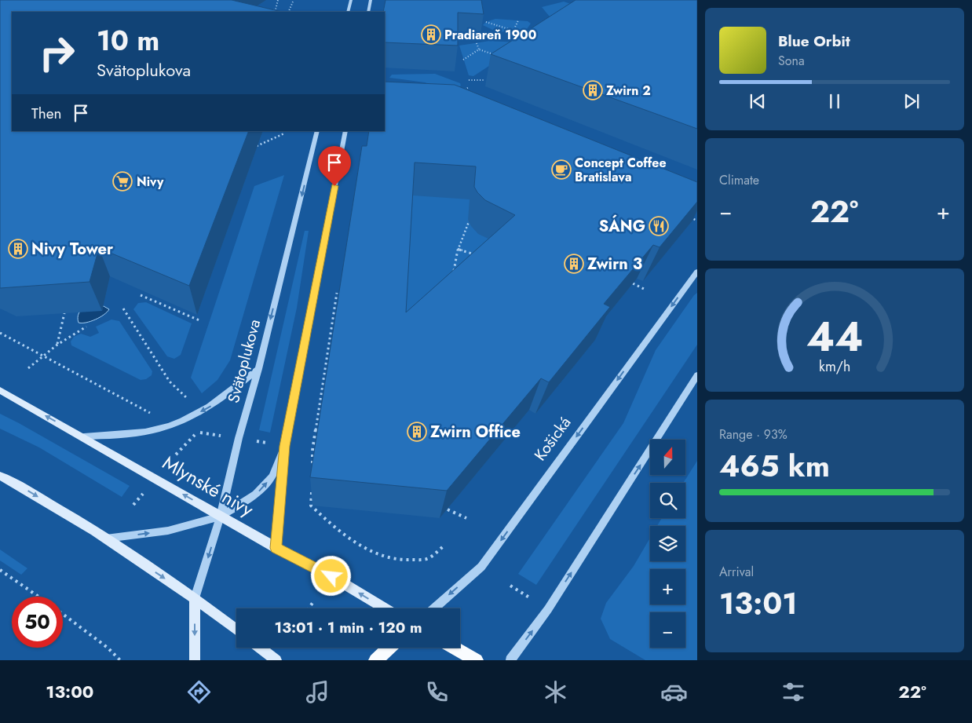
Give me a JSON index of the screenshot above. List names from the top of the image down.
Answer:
{
  "streets": {
    "main road": ["Mlynské nivy"],
    "street": ["Svätoplukova", "Košická"]
  },
  "crossings": [
    ["Svätoplukova", "Mlynské nivy"]
  ],
  "one_way": ["Košická", "Mlynské nivy"],
  "places": {
    "building": [
      "Pradiareň 1900",
      "Zwirn 2",
      "Nivy Tower",
      "Zwirn 3",
      "Zwirn Office"
    ],
    "cafe": ["Concept Coffee Bratislava"],
    "supermarket": ["Nivy"],
    "restaurant": ["SÁNG"]
  },
  "north": "top",
  "page": {
    "turn": ["10 m", "Svätoplukova"],
    "song": ["Blue Orbit", "Sona"],
    "then": "Then",
    "tile": [
      "Climate",
      ["Range · 93%", "465 km"],
      ["Arrival", "13:01"]
    ],
    "heat": ["−", "22°", "+"],
    "map_buttons": ["+", "−"],
    "limit": "50",
    "trip": "13:01 · 1 min · 120 m",
    "tabs": ["13:00", "22°"],
    "gauge": ["44", "km/h"]
  }
}
